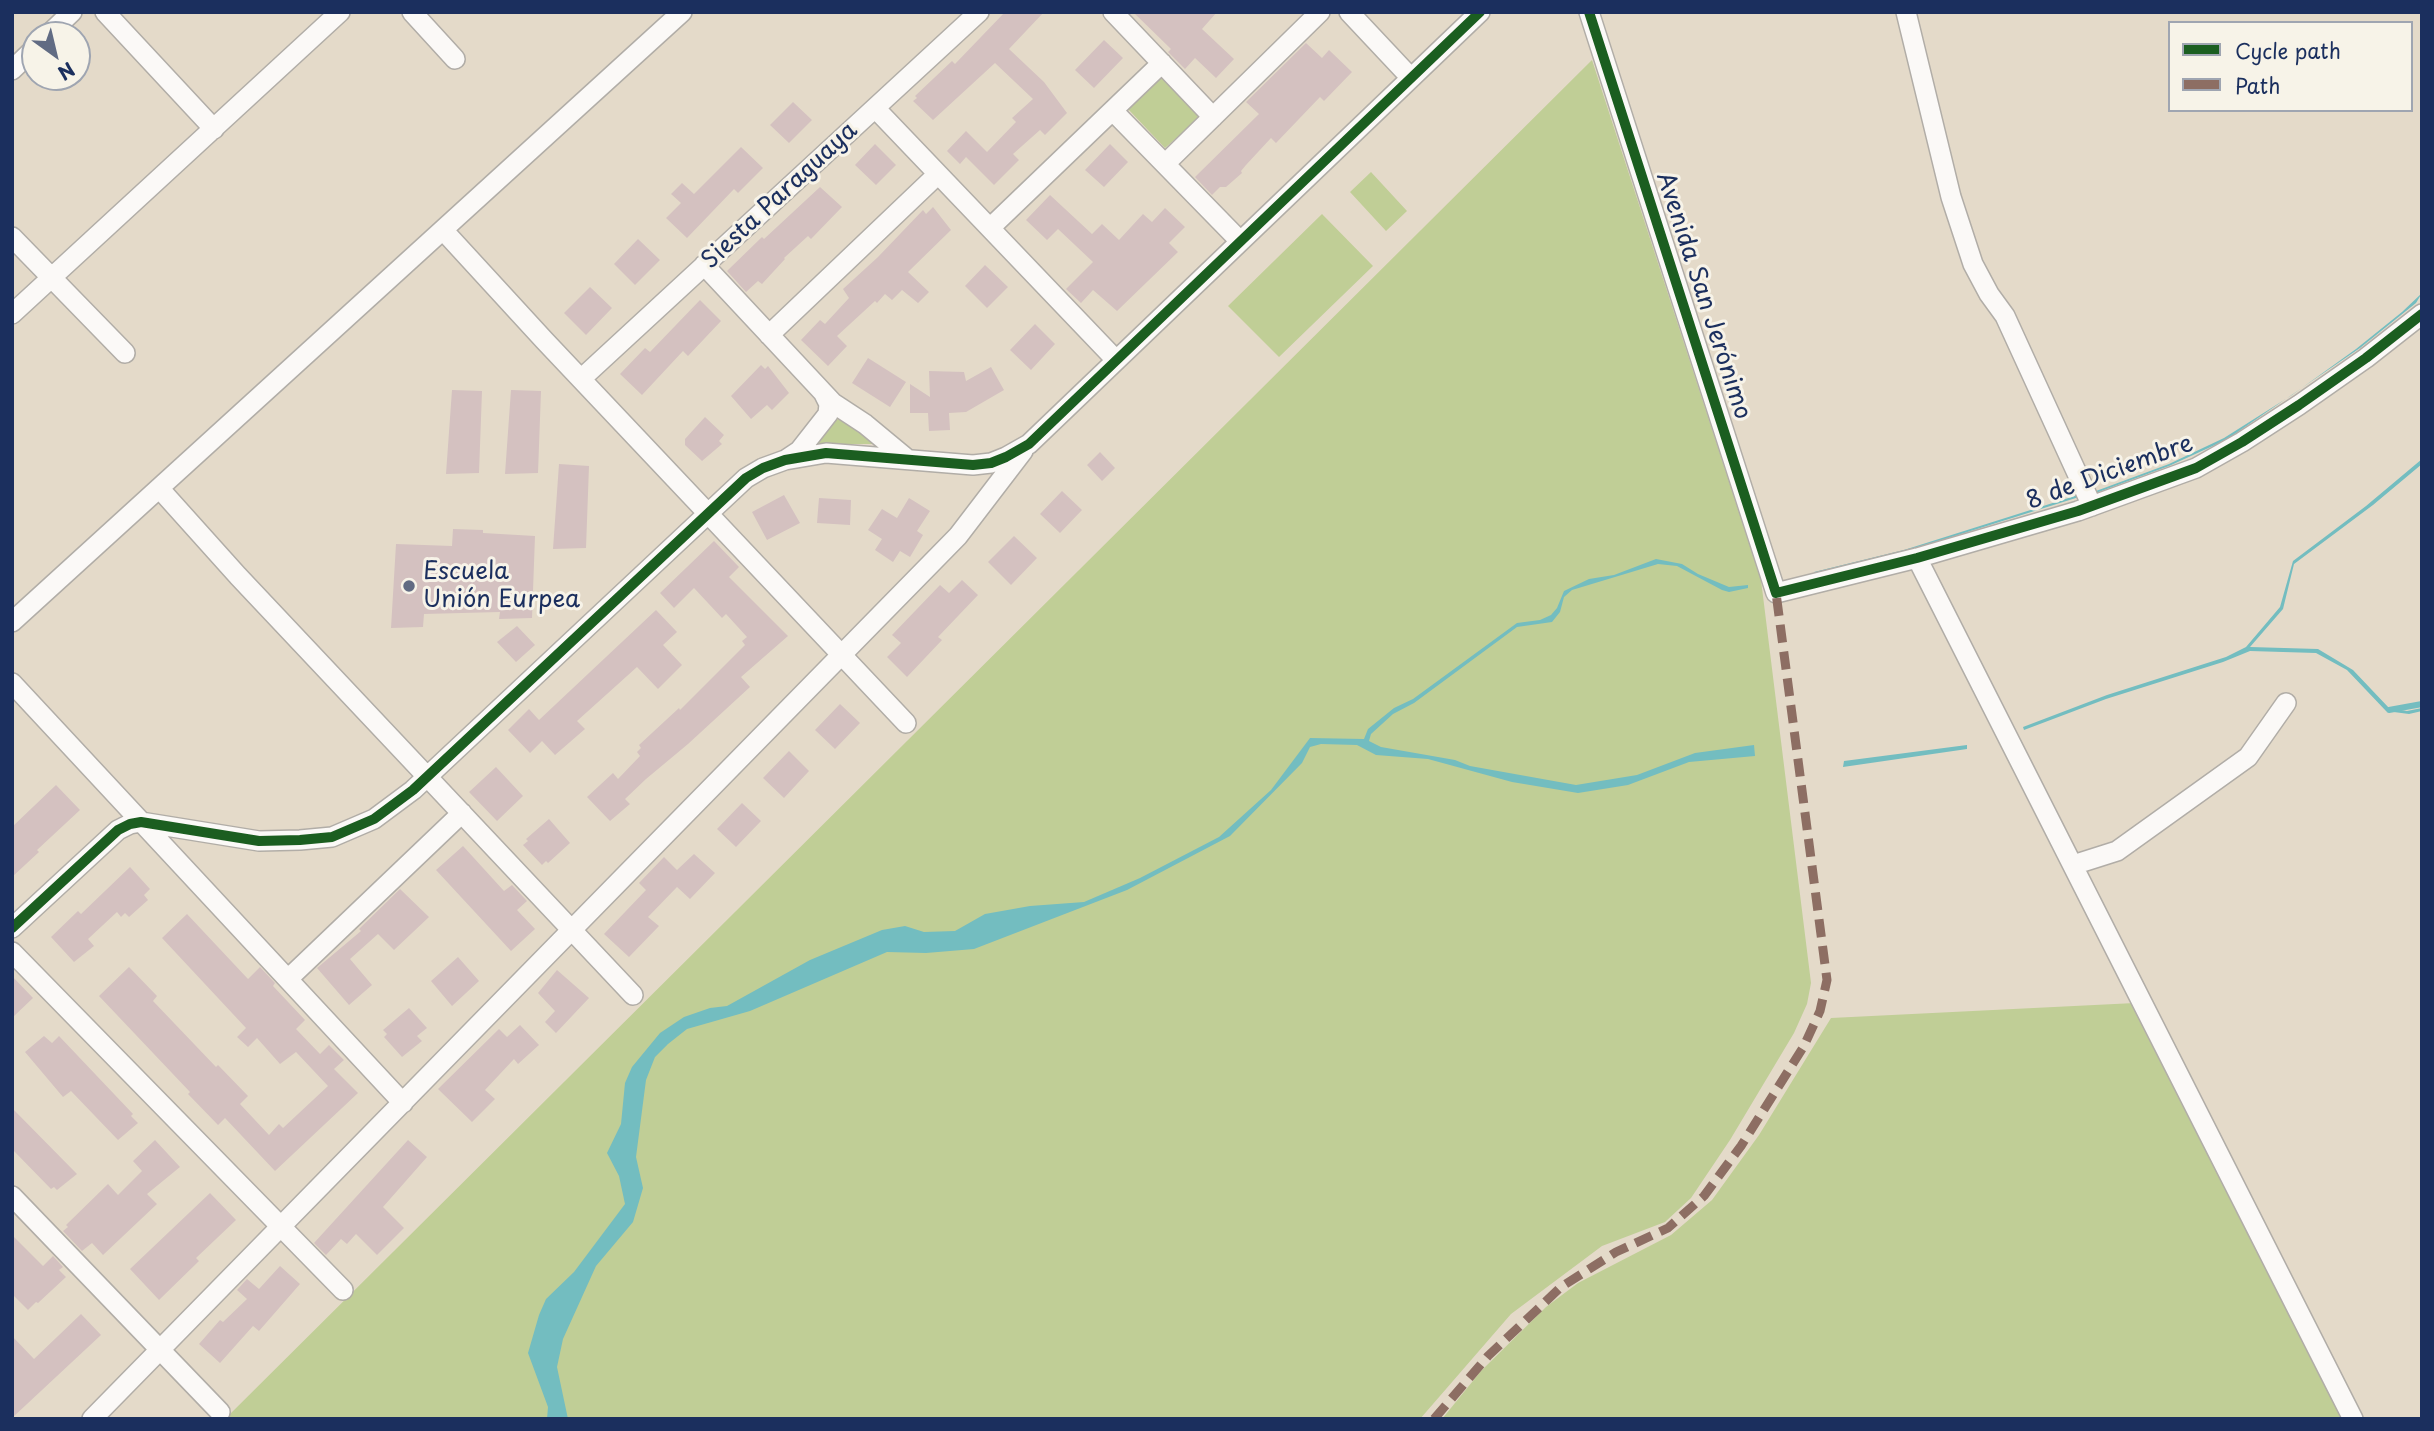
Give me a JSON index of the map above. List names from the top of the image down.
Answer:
{
  "streets": {
    "street": ["Siesta Paraguaya", "Avenida San Jerónimo", "8 de Diciembre"]
  },
  "crossings": [
    ["Avenida San Jerónimo", "8 de Diciembre"]
  ],
  "places": ["Escuela Unión Eurpea"],
  "legend": ["Cycle path", "Path"],
  "north": "bottom right"
}
